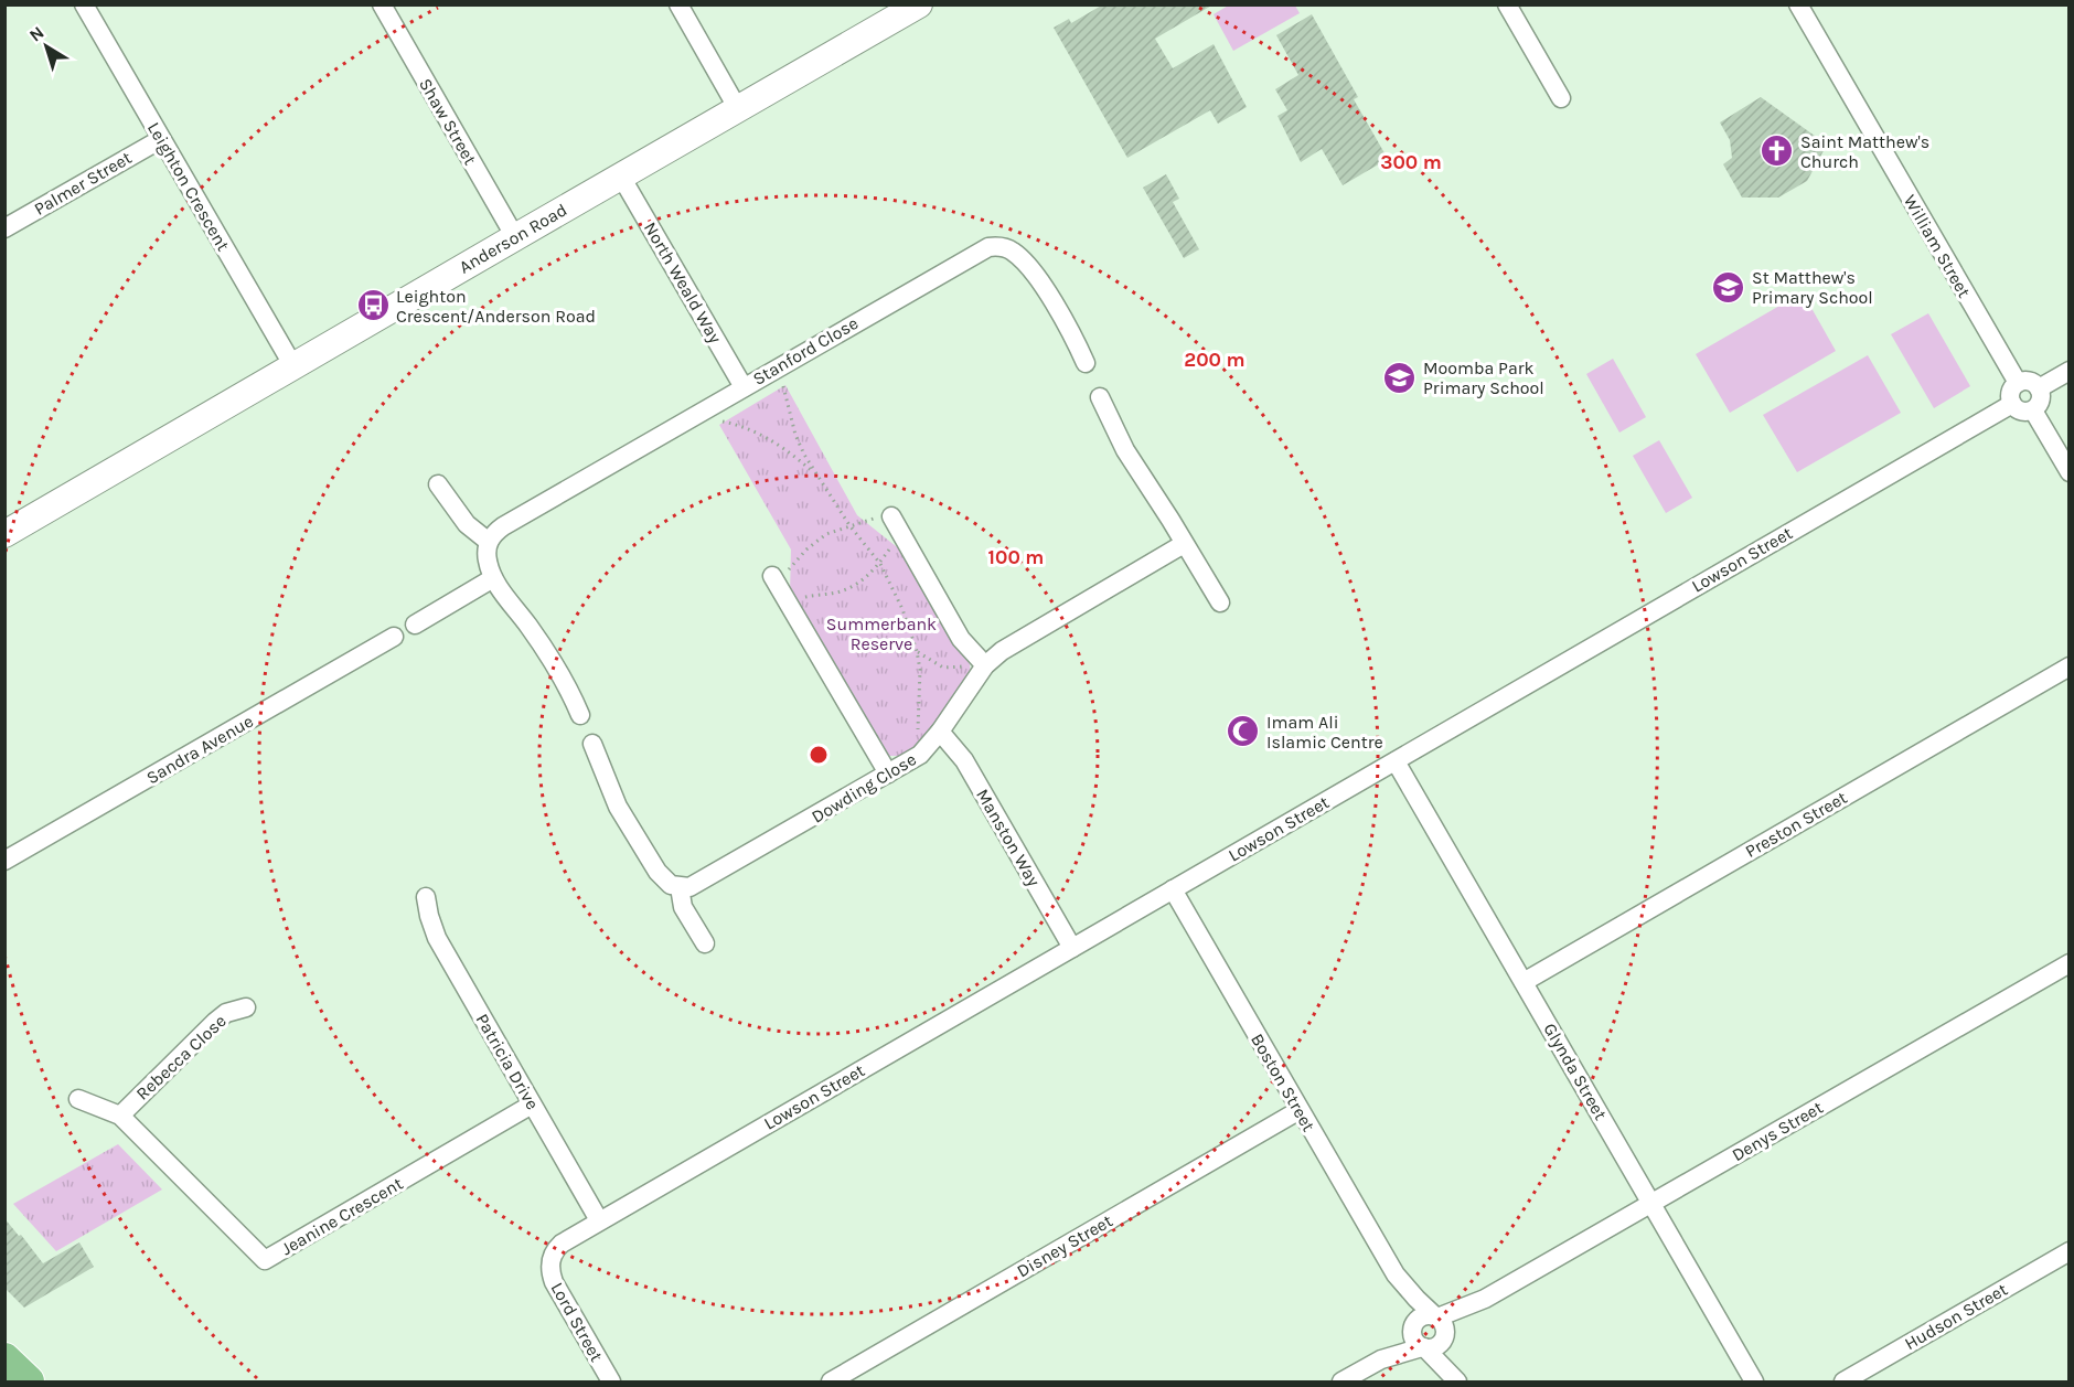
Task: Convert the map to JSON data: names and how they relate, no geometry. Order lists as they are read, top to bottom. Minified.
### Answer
{"streets":{"street":["Shaw Street","Palmer Street","Leighton Crescent","Anderson Road","William Street","North Weald Way","Stanford Close","Lowson Street","Sandra Avenue","Dowding Close","Preston Street","Manston Way","Rebecca Close","Patricia Drive","Glynda Street","Boston Street","Denys Street","Jeanine Crescent","Disney Street","Hudson Street","Lord Street"]},"crossings":[["Shaw Street","Anderson Road"],["Palmer Street","Leighton Crescent"],["Leighton Crescent","Anderson Road"],["Anderson Road","North Weald Way"],["William Street","Lowson Street"],["North Weald Way","Stanford Close"],["Lowson Street","Manston Way"],["Lowson Street","Patricia Drive"],["Lowson Street","Glynda Street"],["Lowson Street","Boston Street"],["Lowson Street","Lord Street"],["Dowding Close","Manston Way"],["Preston Street","Glynda Street"],["Rebecca Close","Jeanine Crescent"],["Patricia Drive","Jeanine Crescent"],["Glynda Street","Denys Street"],["Boston Street","Denys Street"],["Boston Street","Disney Street"]],"parks":["Summerbank Reserve"],"places":{"church":["Saint Matthew's Church"],"school or university":["St Matthew's Primary School","Moomba Park Primary School"],"bus stop":["Leighton Crescent/Anderson Road"],"mosque":["Imam Ali Islamic Centre"]},"north":"top left","rings":["300 m","200 m","100 m"]}
